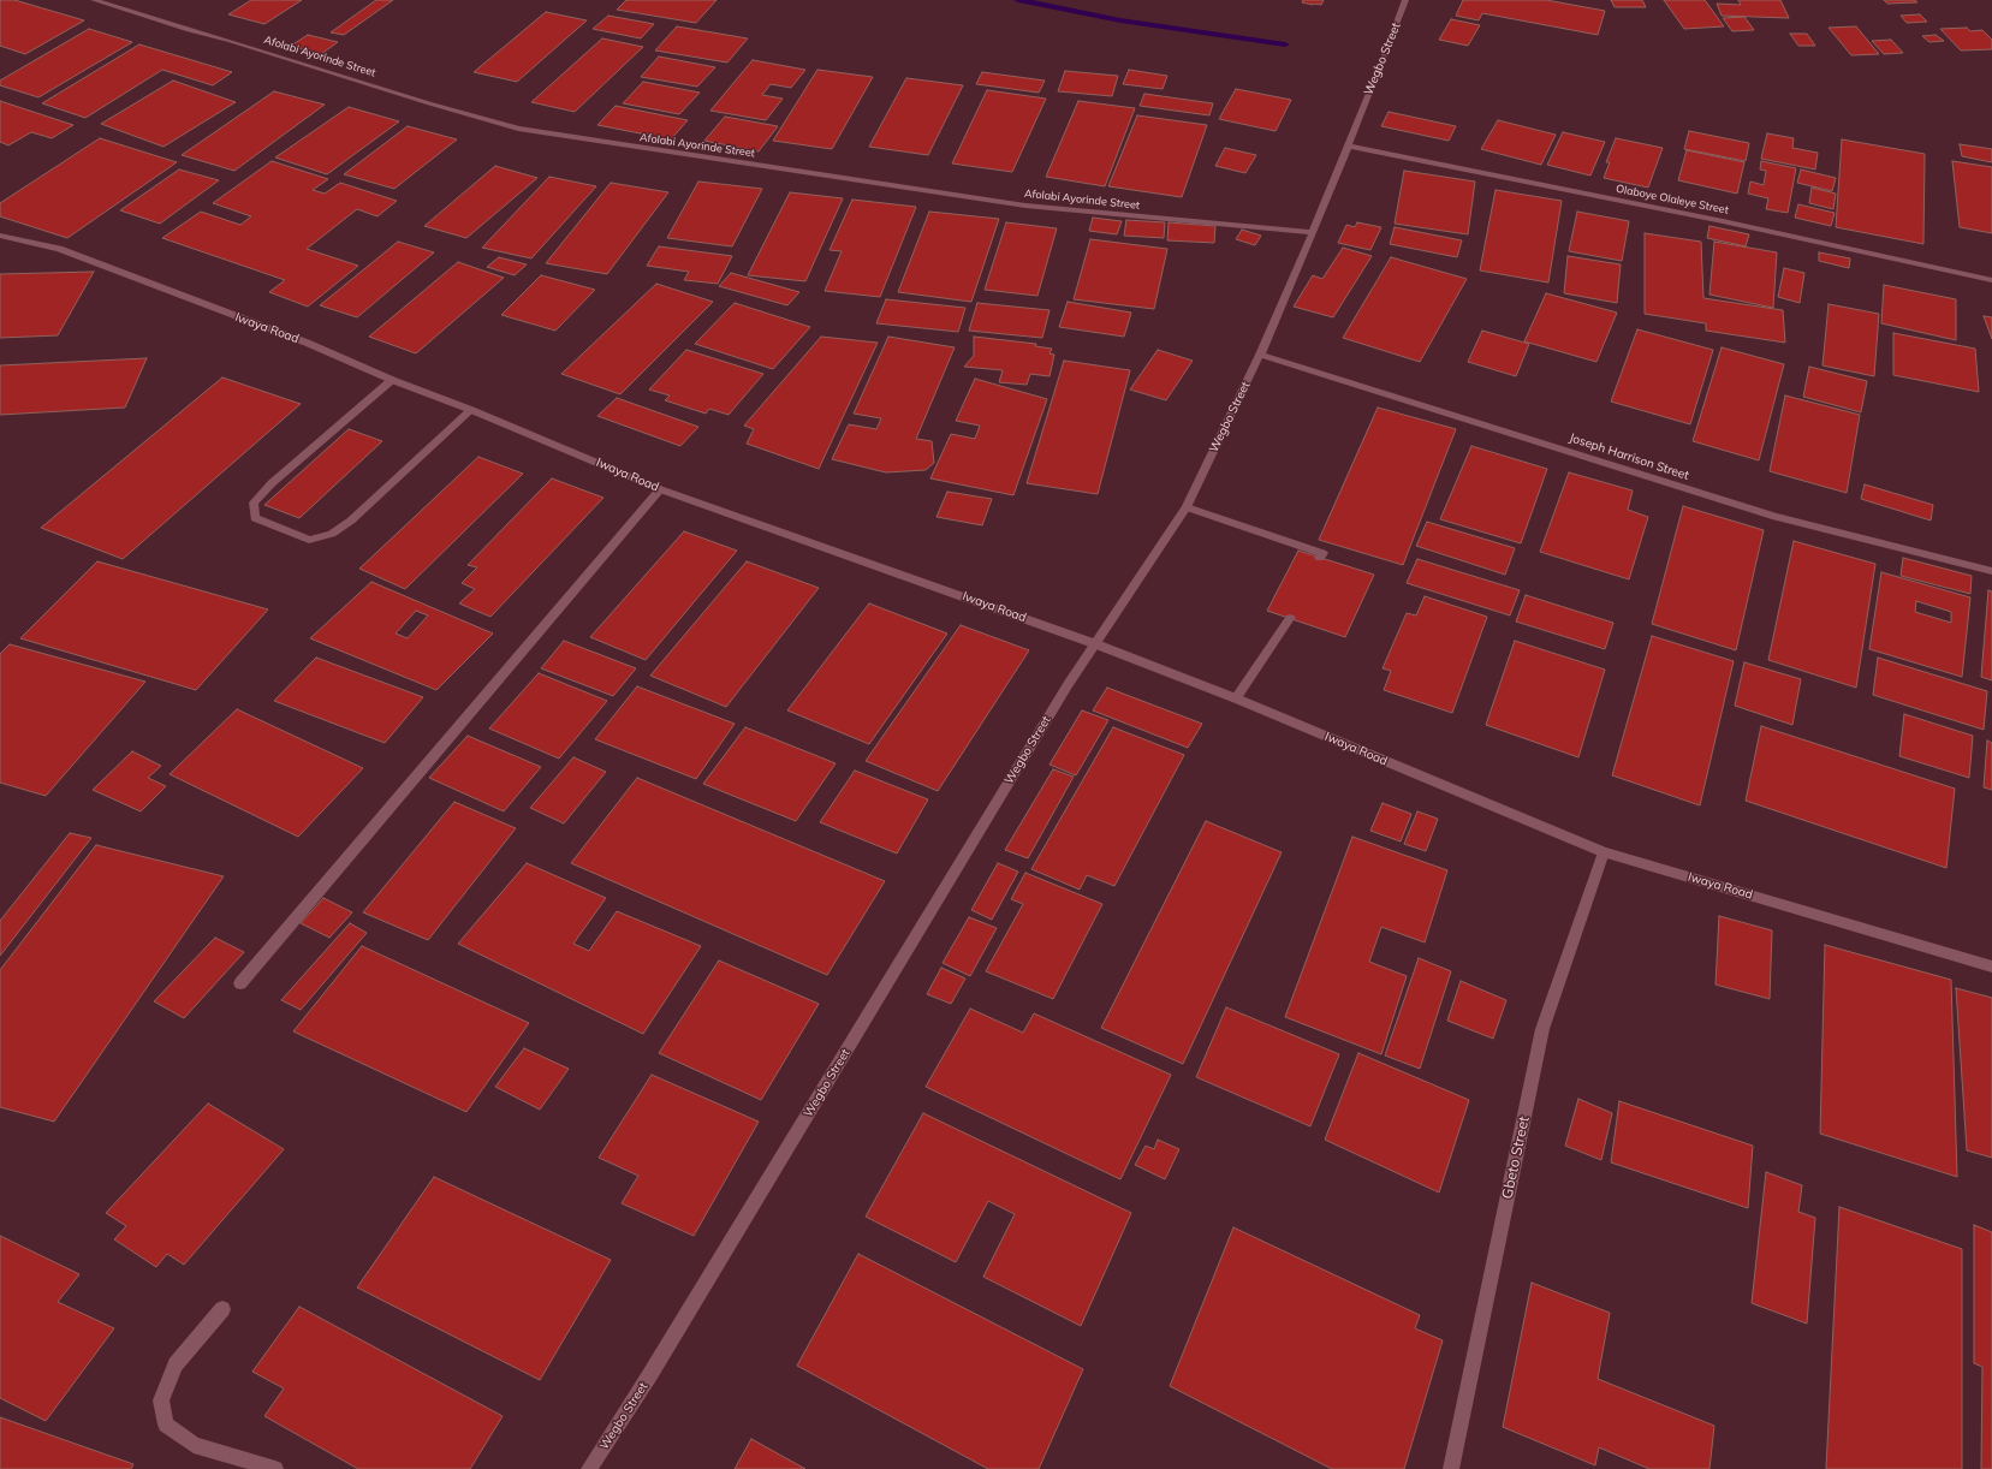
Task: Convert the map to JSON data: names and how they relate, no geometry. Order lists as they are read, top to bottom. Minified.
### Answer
{"streets":{"street":["Afolabi Ayorinde Street","Wegbo Street","Olaboye Olaleye Street","Iwaya Road","Joseph Harrison Street","Gbeto Street"]},"crossings":[["Afolabi Ayorinde Street","Wegbo Street"],["Wegbo Street","Olaboye Olaleye Street"],["Wegbo Street","Iwaya Road"],["Wegbo Street","Joseph Harrison Street"],["Iwaya Road","Gbeto Street"]]}
